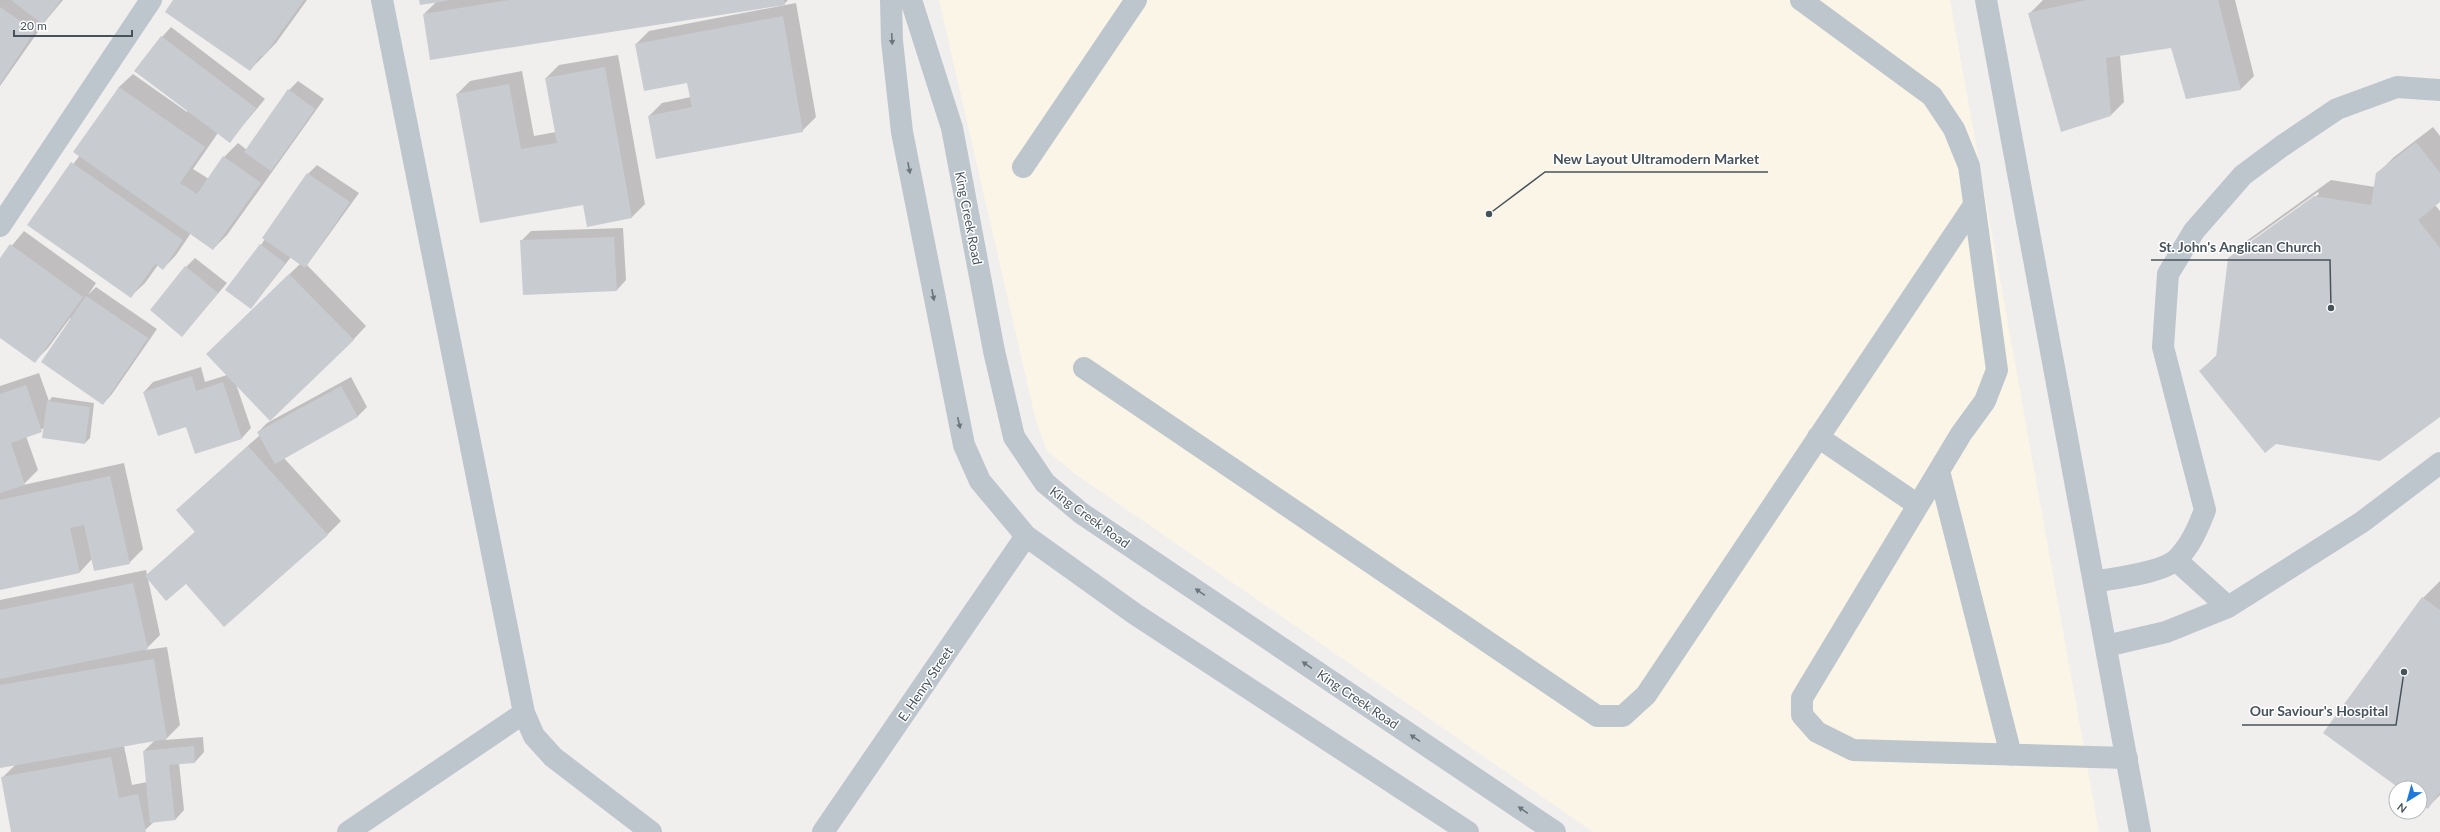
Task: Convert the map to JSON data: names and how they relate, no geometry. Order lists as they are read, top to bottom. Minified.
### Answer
{"streets":{"street":["King Creek Road","E. Henry Street"]},"places":["New Layout Ultramodern Market","St. John's Anglican Church","Our Saviour's Hospital"],"scale_bar":"20 m","north":"bottom left"}
